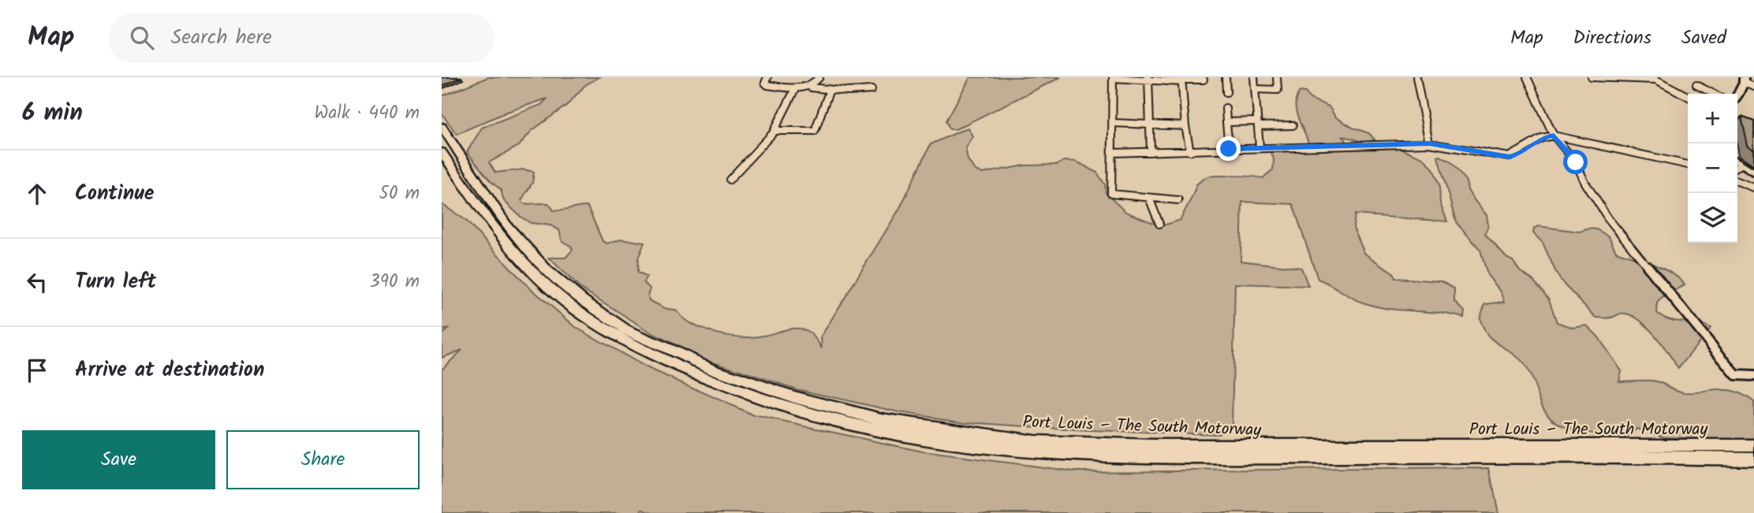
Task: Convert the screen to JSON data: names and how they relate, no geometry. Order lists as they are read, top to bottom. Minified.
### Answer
{"streets":{"highway":["Port Louis – The South Motorway"]},"page":{"header":"Map","search":"Search here","nav":["Map","Directions","Saved"],"heading":["6 min","Walk · 440 m"],"map_buttons":["+","−"],"list":[["Continue","50 m"],["Turn left","390 m"],"Arrive at destination"],"buttons":["Save","Share"]}}
